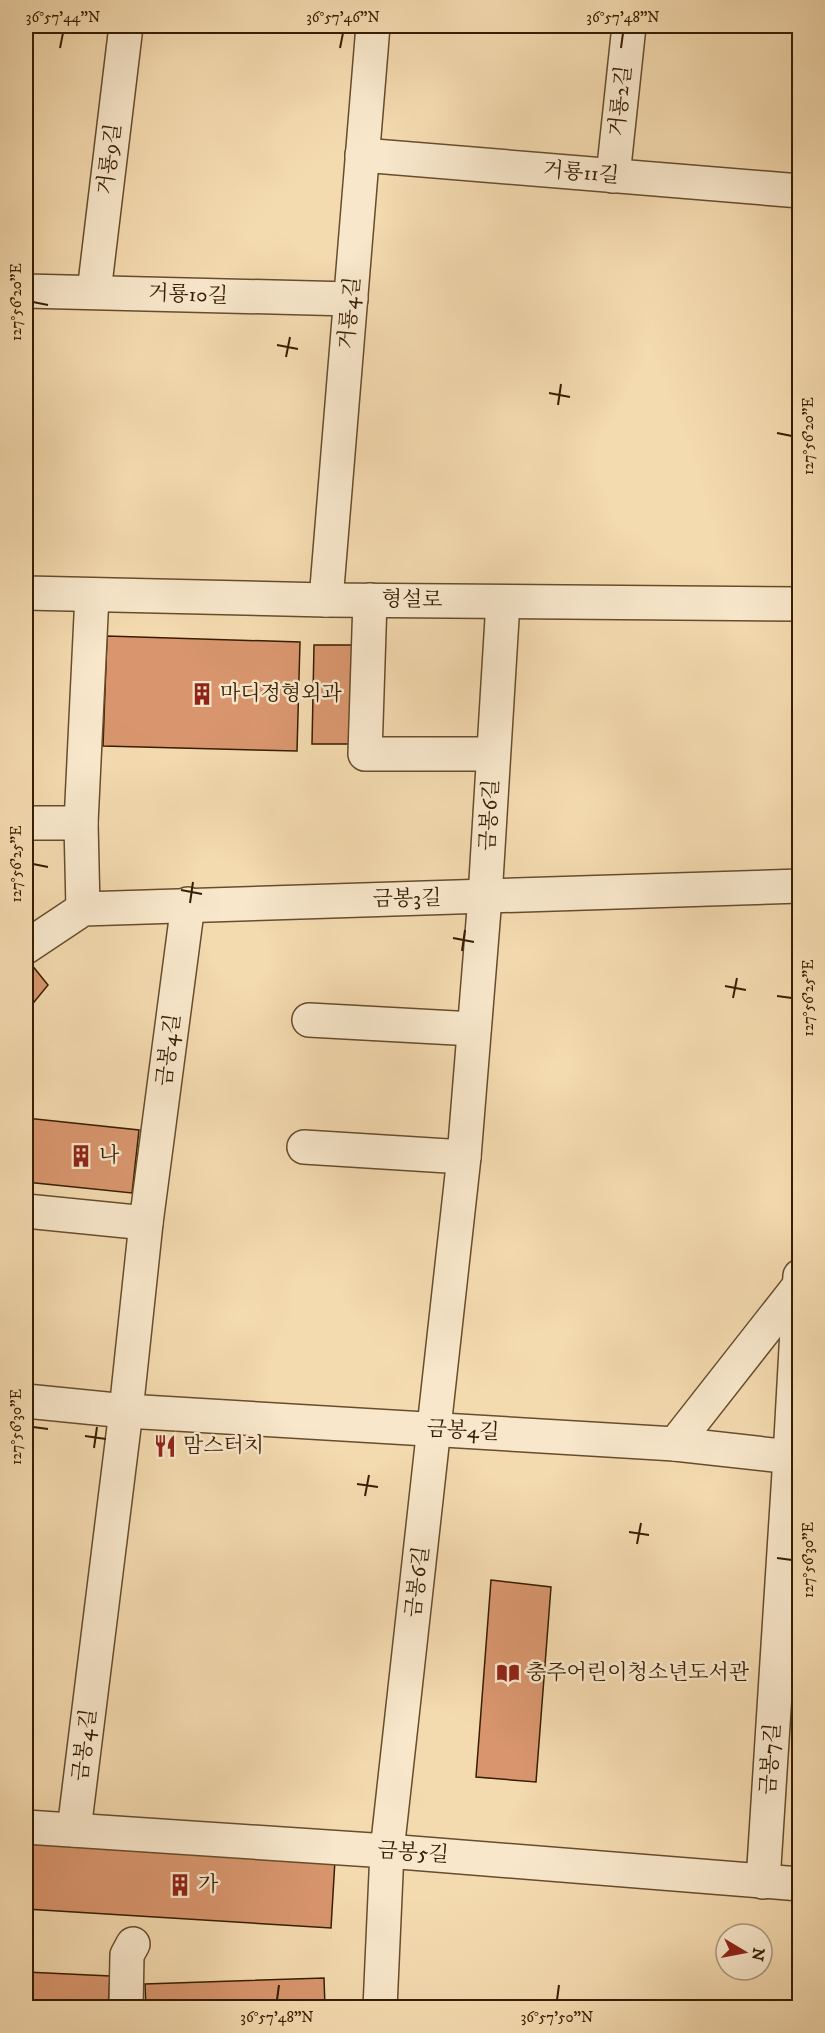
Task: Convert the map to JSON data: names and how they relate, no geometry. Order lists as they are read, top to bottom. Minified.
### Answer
{"streets":{"street":["거룡2길","거룡9길","거룡11길","거룡10길","거룡4길","형설로","금봉6길","금봉3길","금봉4길","금봉7길","금봉5길"]},"crossings":[["거룡2길","거룡11길"],["거룡9길","거룡10길"],["거룡11길","거룡4길"],["거룡10길","거룡4길"],["거룡4길","형설로"],["형설로","금봉6길"],["금봉6길","금봉3길"],["금봉6길","금봉4길"],["금봉6길","금봉5길"],["금봉3길","금봉4길"],["금봉4길","금봉7길"],["금봉4길","금봉5길"],["금봉7길","금봉5길"]],"places":{"building":["마디정형외과","나","가"],"restaurant":["맘스터치"],"library":["충주어린이청소년도서관"]},"north":"right","coordinates":["36°57'44\"N","36°57'46\"N","36°57'48\"N","127°56'20\"E","127°56'25\"E","127°56'30\"E","36°57'50\"N"]}
